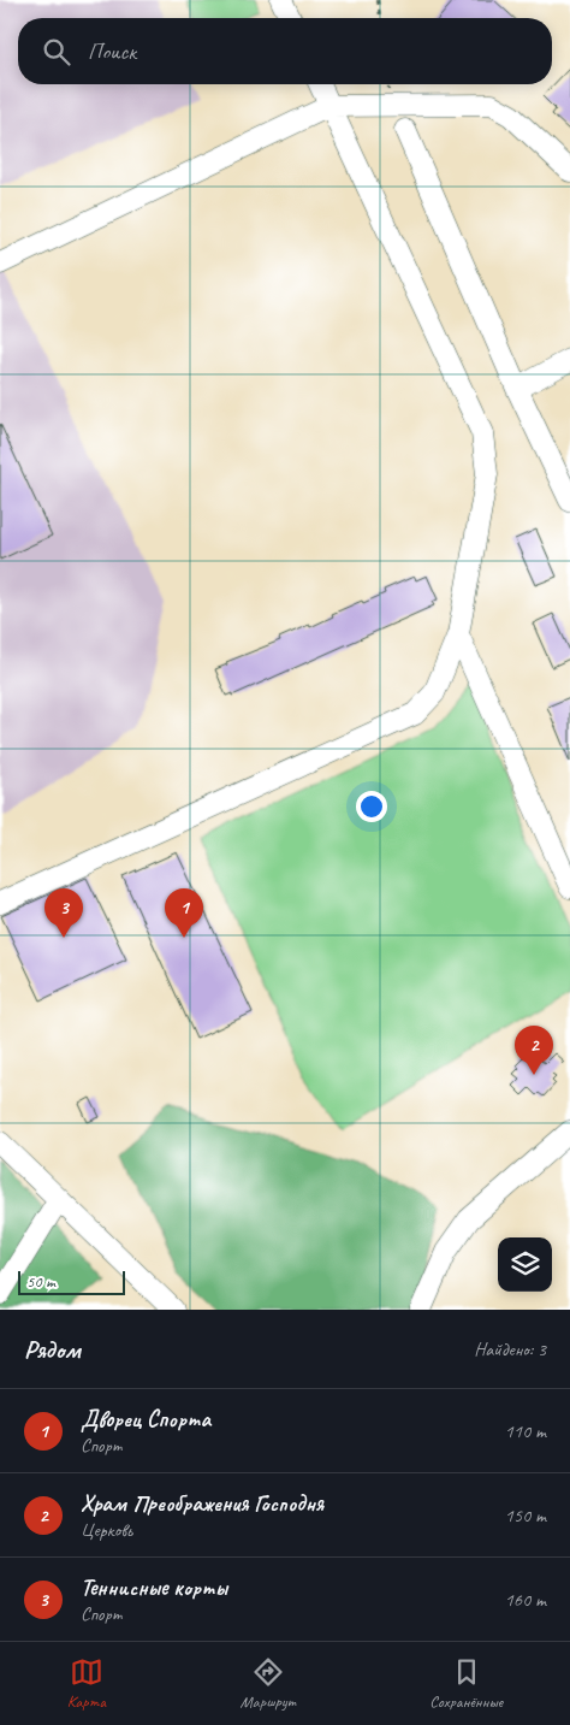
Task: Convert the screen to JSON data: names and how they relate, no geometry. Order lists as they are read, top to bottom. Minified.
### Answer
{"scale_bar":"50 m","page":{"search":"Поиск","pins":["1","3","2"],"scale":"50 m","heading":["Рядом","Найдено: 3"],"list":[{"mark":"1","name":"Дворец Спорта","note":"Спорт","value":"110 m"},{"mark":"2","name":"Храм Преображения Господня","note":"Церковь","value":"150 m"},{"mark":"3","name":"Теннисные корты","note":"Спорт","value":"160 m"}],"nav":["Карта","Маршрут","Сохранённые"]}}
